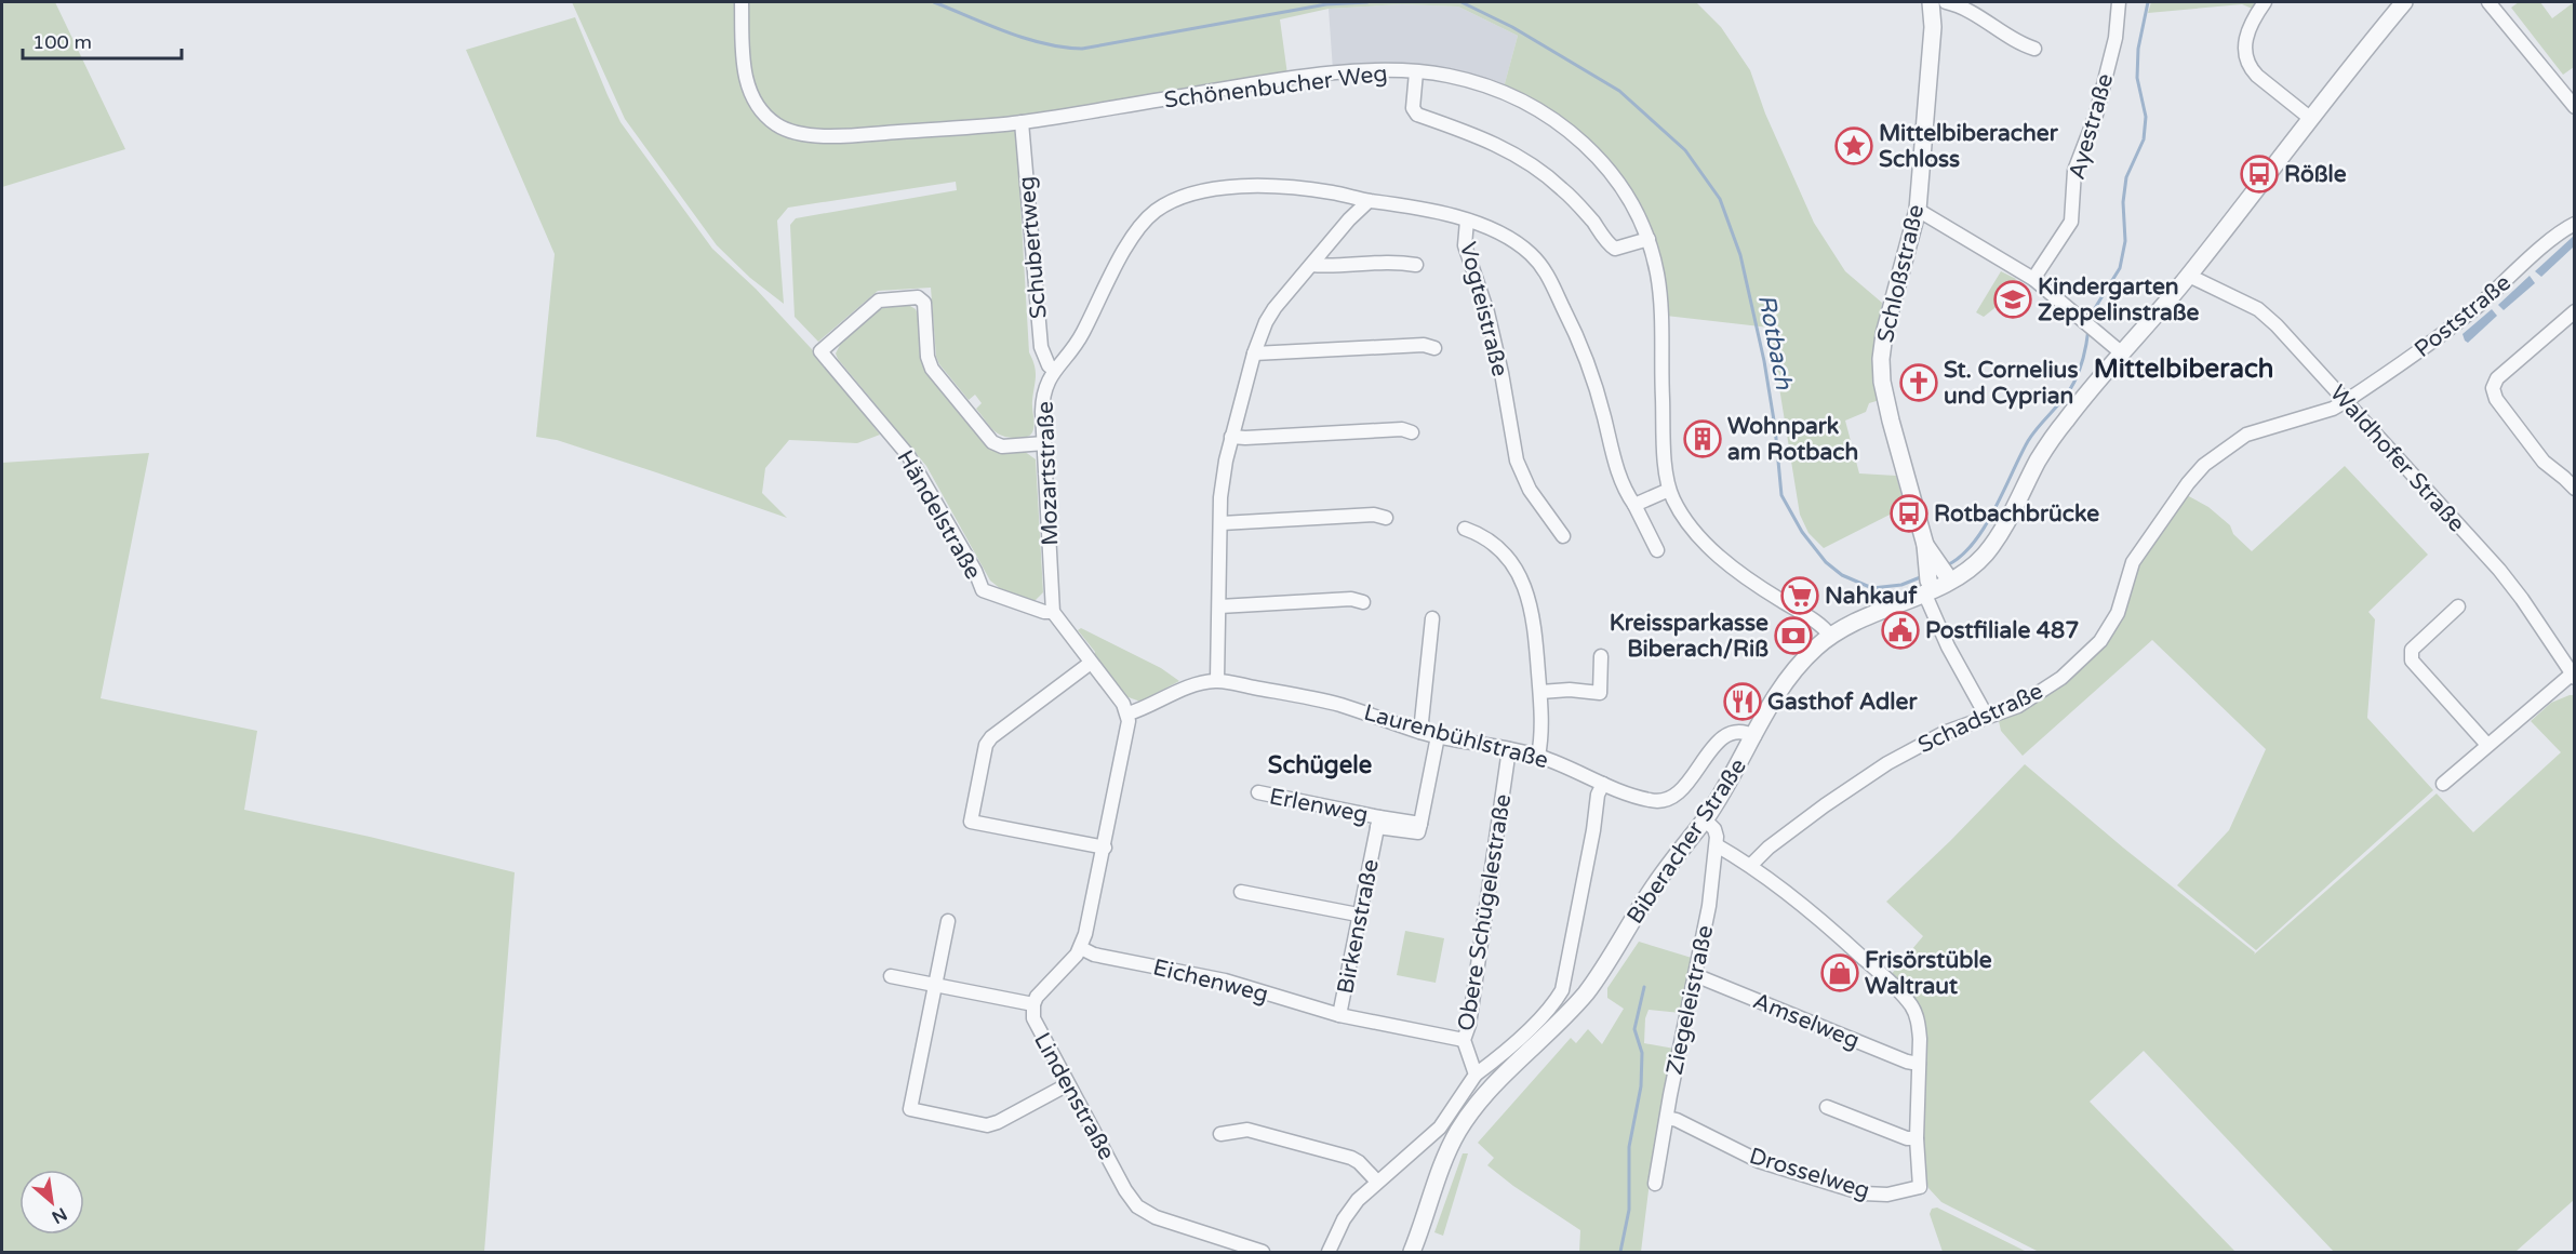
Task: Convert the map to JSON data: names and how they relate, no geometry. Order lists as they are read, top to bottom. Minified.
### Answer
{"streets":{"street":["Schönenbucher Weg","Ayestraße","Schubertweg","Schloßstraße","Vogteistraße","Poststraße","Waldhofer Straße","Mozartstraße","Händelstraße","Schadstraße","Laurenbühlstraße","Erlenweg","Biberacher Straße","Obere Schügelestraße","Birkenstraße","Eichenweg","Ziegeleistraße","Amselweg","Lindenstraße","Drosselweg"]},"crossings":[["Schönenbucher Weg","Schubertweg"],["Schönenbucher Weg","Biberacher Straße"],["Schubertweg","Mozartstraße"],["Schloßstraße","Biberacher Straße"],["Vogteistraße","Mozartstraße"],["Poststraße","Waldhofer Straße"],["Poststraße","Schadstraße"],["Waldhofer Straße","Schadstraße"],["Waldhofer Straße","Biberacher Straße"],["Mozartstraße","Händelstraße"],["Laurenbühlstraße","Biberacher Straße"],["Laurenbühlstraße","Obere Schügelestraße"],["Erlenweg","Birkenstraße"],["Biberacher Straße","Ziegeleistraße"],["Obere Schügelestraße","Birkenstraße"],["Birkenstraße","Eichenweg"],["Eichenweg","Lindenstraße"],["Ziegeleistraße","Amselweg"],["Ziegeleistraße","Drosselweg"]],"districts":["Mittelbiberach","Schügele"],"water":["Rotbach"],"places":{"place":["Mittelbiberacher Schloss"],"bus stop":["Rößle","Rotbachbrücke"],"school or university":["Kindergarten Zeppelinstraße"],"church":["St. Cornelius und Cyprian"],"building":["Wohnpark am Rotbach"],"supermarket":["Nahkauf"],"public building":["Postfiliale 487"],"bank":["Kreissparkasse Biberach/Riß"],"restaurant":["Gasthof Adler"],"shop":["Frisörstüble Waltraut"]},"scale_bar":"100 m","north":"bottom right"}
